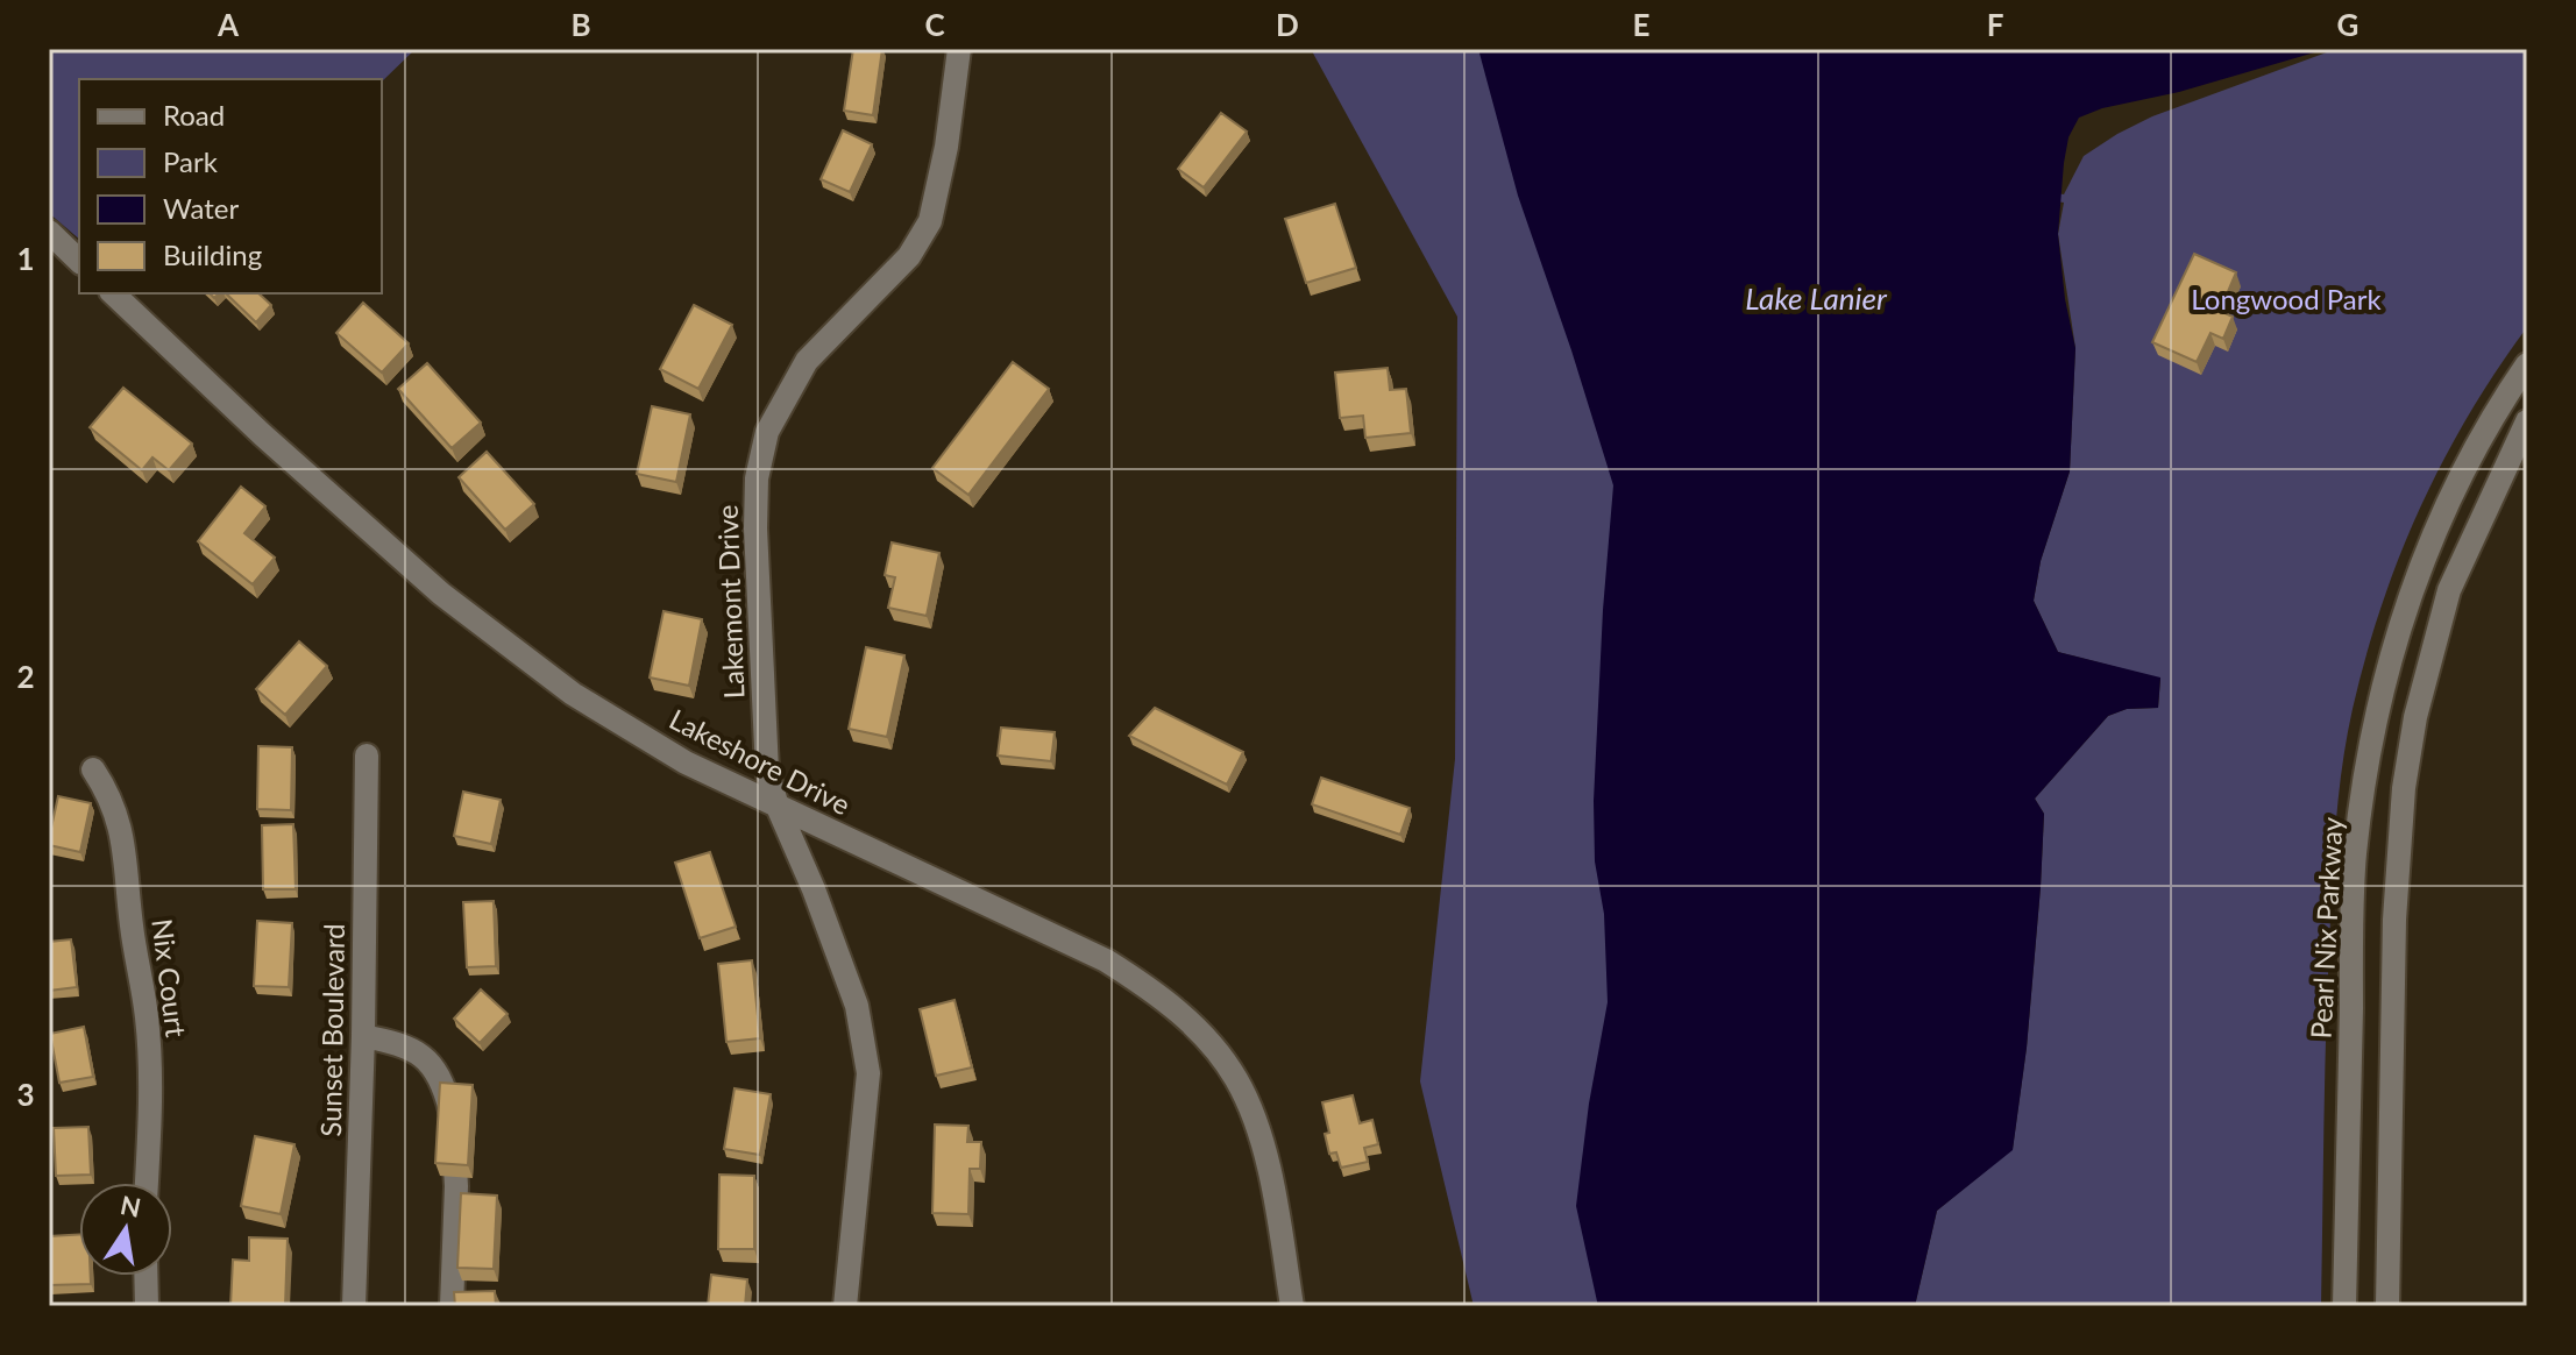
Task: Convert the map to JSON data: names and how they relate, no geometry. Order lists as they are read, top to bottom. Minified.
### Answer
{"streets":{"street":["Lakemont Drive","Lakeshore Drive","Pearl Nix Parkway","Nix Court","Sunset Boulevard"]},"crossings":[["Lakemont Drive","Lakeshore Drive"]],"water":["Lake Lanier"],"parks":["Longwood Park"],"legend":["Road","Park","Water","Building"],"north":"top","grid":{"columns":["A","B","C","D","E","F","G"],"rows":["1","2","3"]}}
